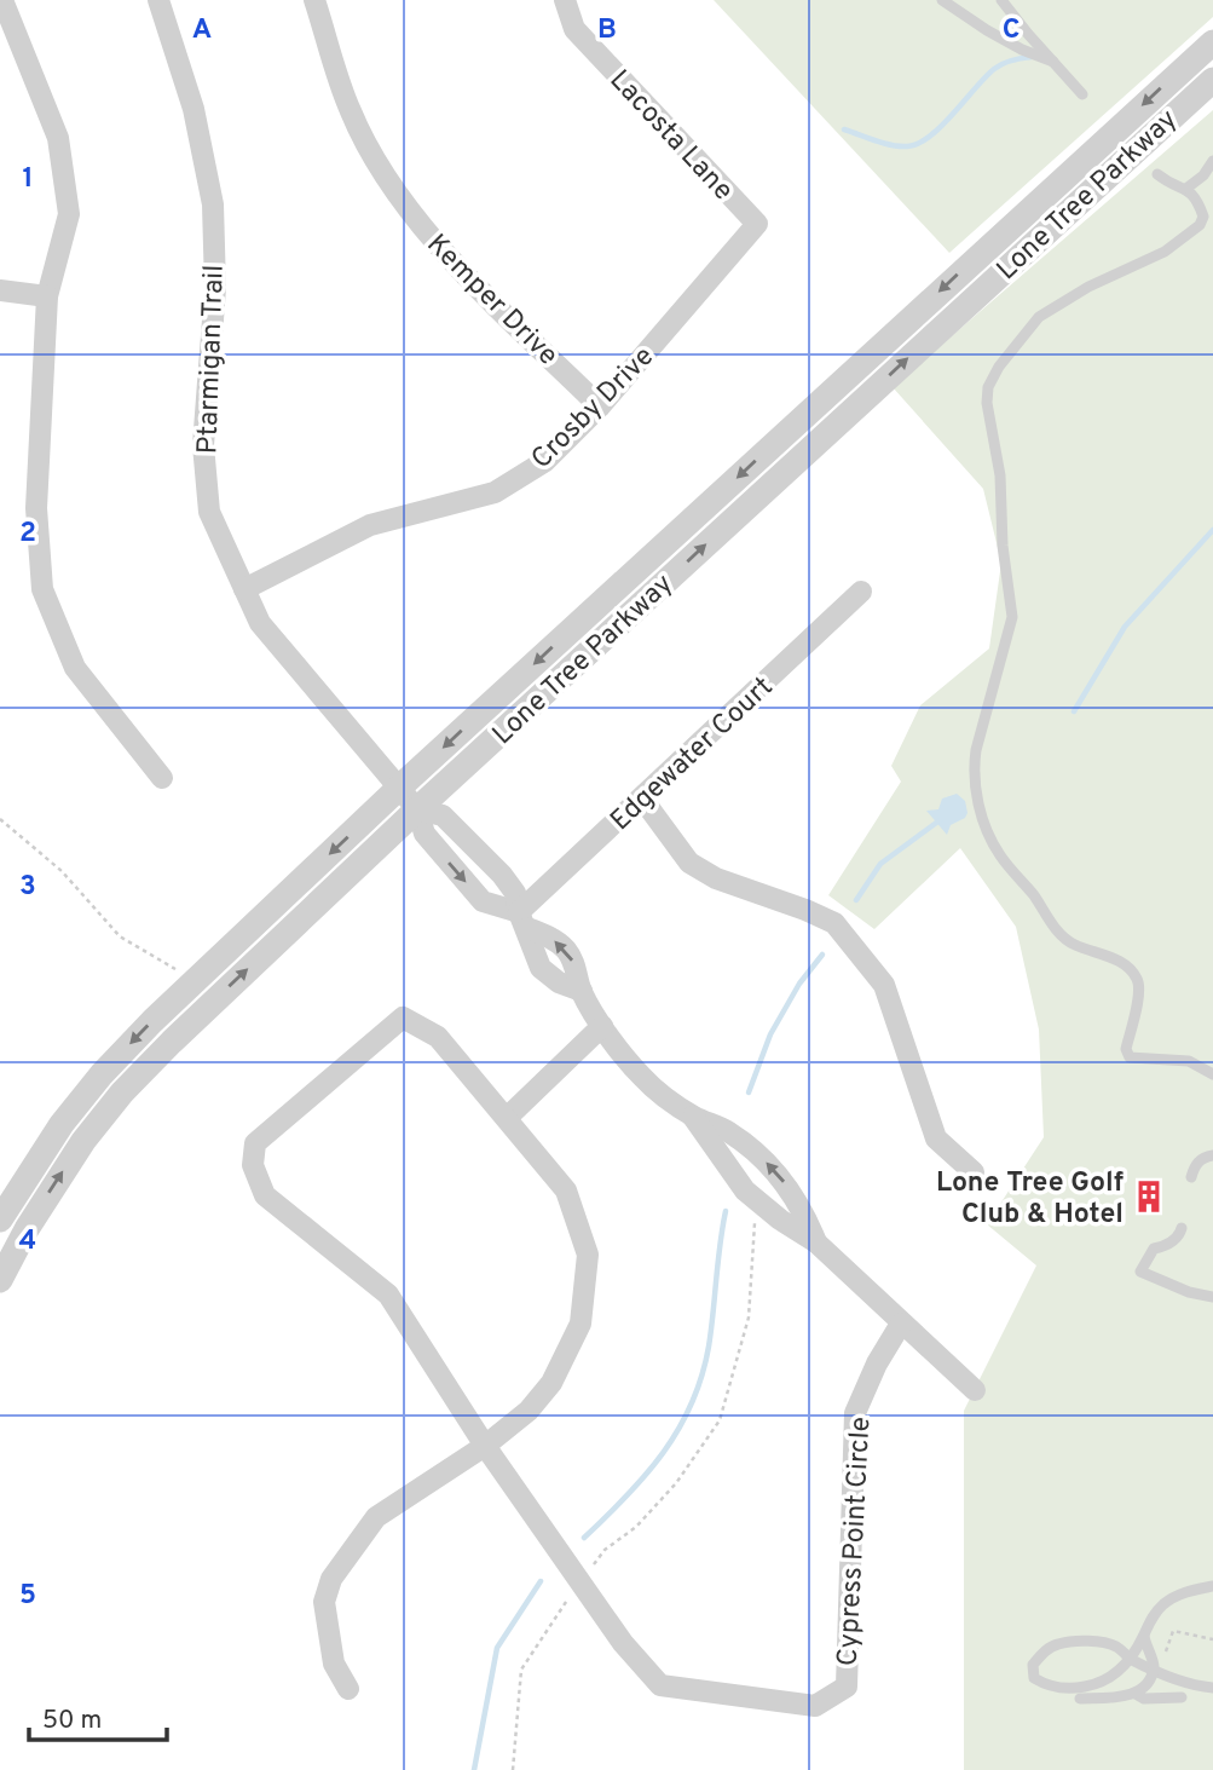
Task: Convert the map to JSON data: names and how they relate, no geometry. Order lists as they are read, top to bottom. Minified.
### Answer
{"streets":{"street":["Lacosta Lane","Lone Tree Parkway","Kemper Drive","Ptarmigan Trail","Crosby Drive","Edgewater Court","Cypress Point Circle"]},"crossings":[["Lacosta Lane","Crosby Drive"],["Lone Tree Parkway","Ptarmigan Trail"],["Kemper Drive","Crosby Drive"],["Ptarmigan Trail","Crosby Drive"]],"places":{"building":["Lone Tree Golf Club & Hotel"]},"scale_bar":"50 m","grid":{"columns":["A","B","C"],"rows":["1","2","3","4","5"]}}
